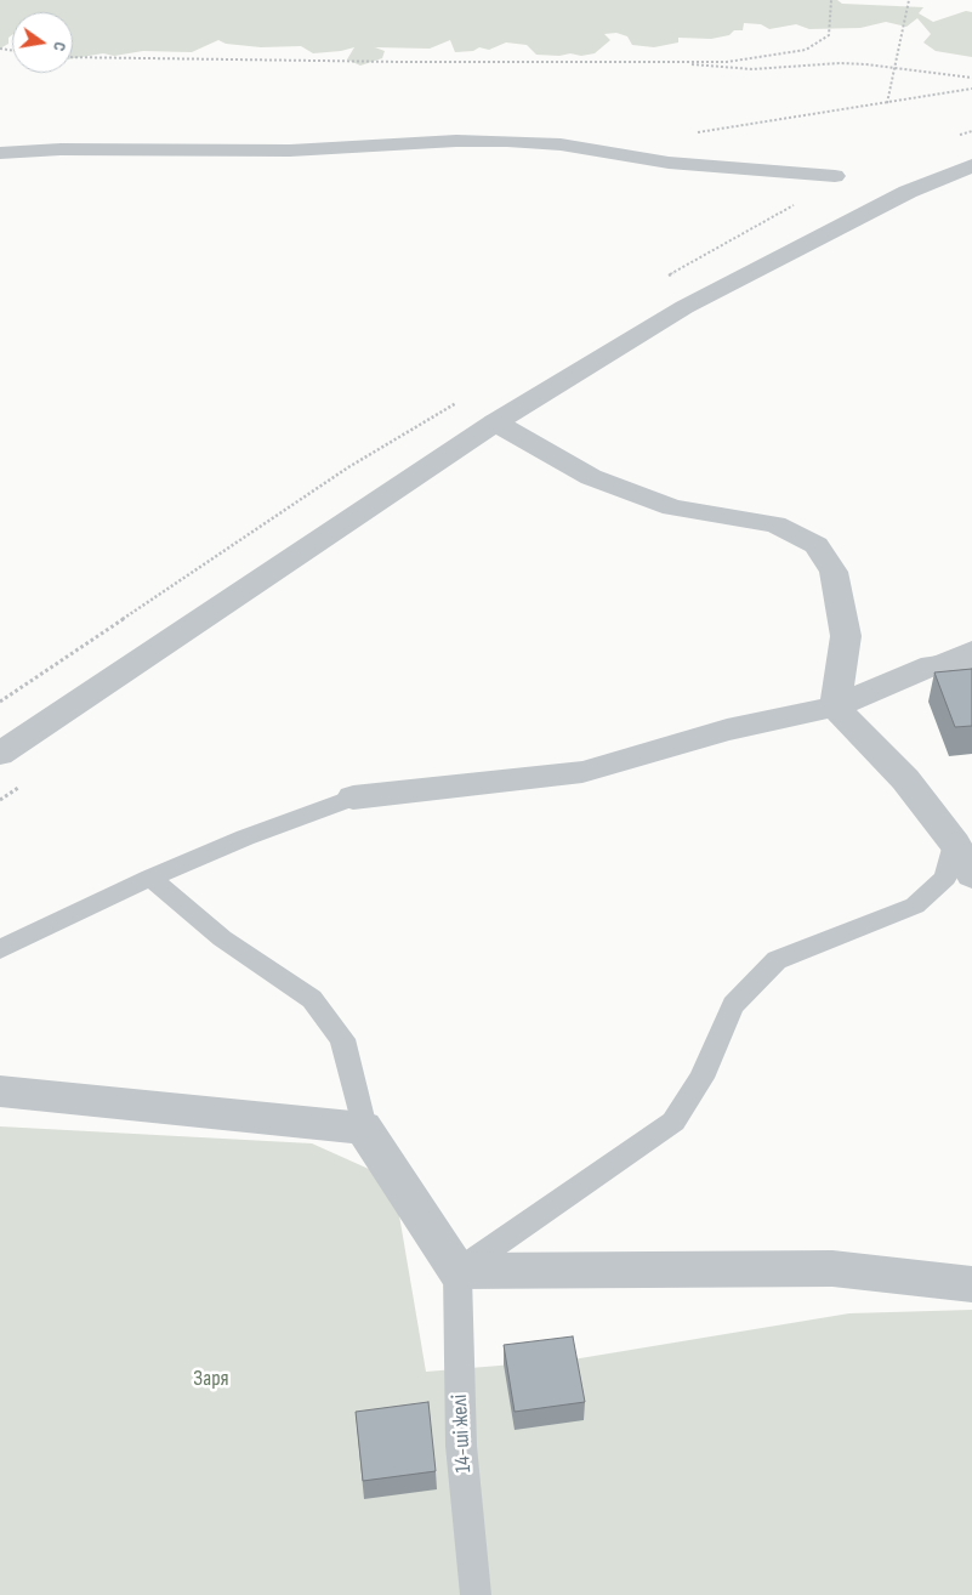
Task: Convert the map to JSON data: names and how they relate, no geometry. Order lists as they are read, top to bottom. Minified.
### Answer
{"streets":{"lane":["14-ші желі"]},"parks":["Заря"],"north":"right"}
